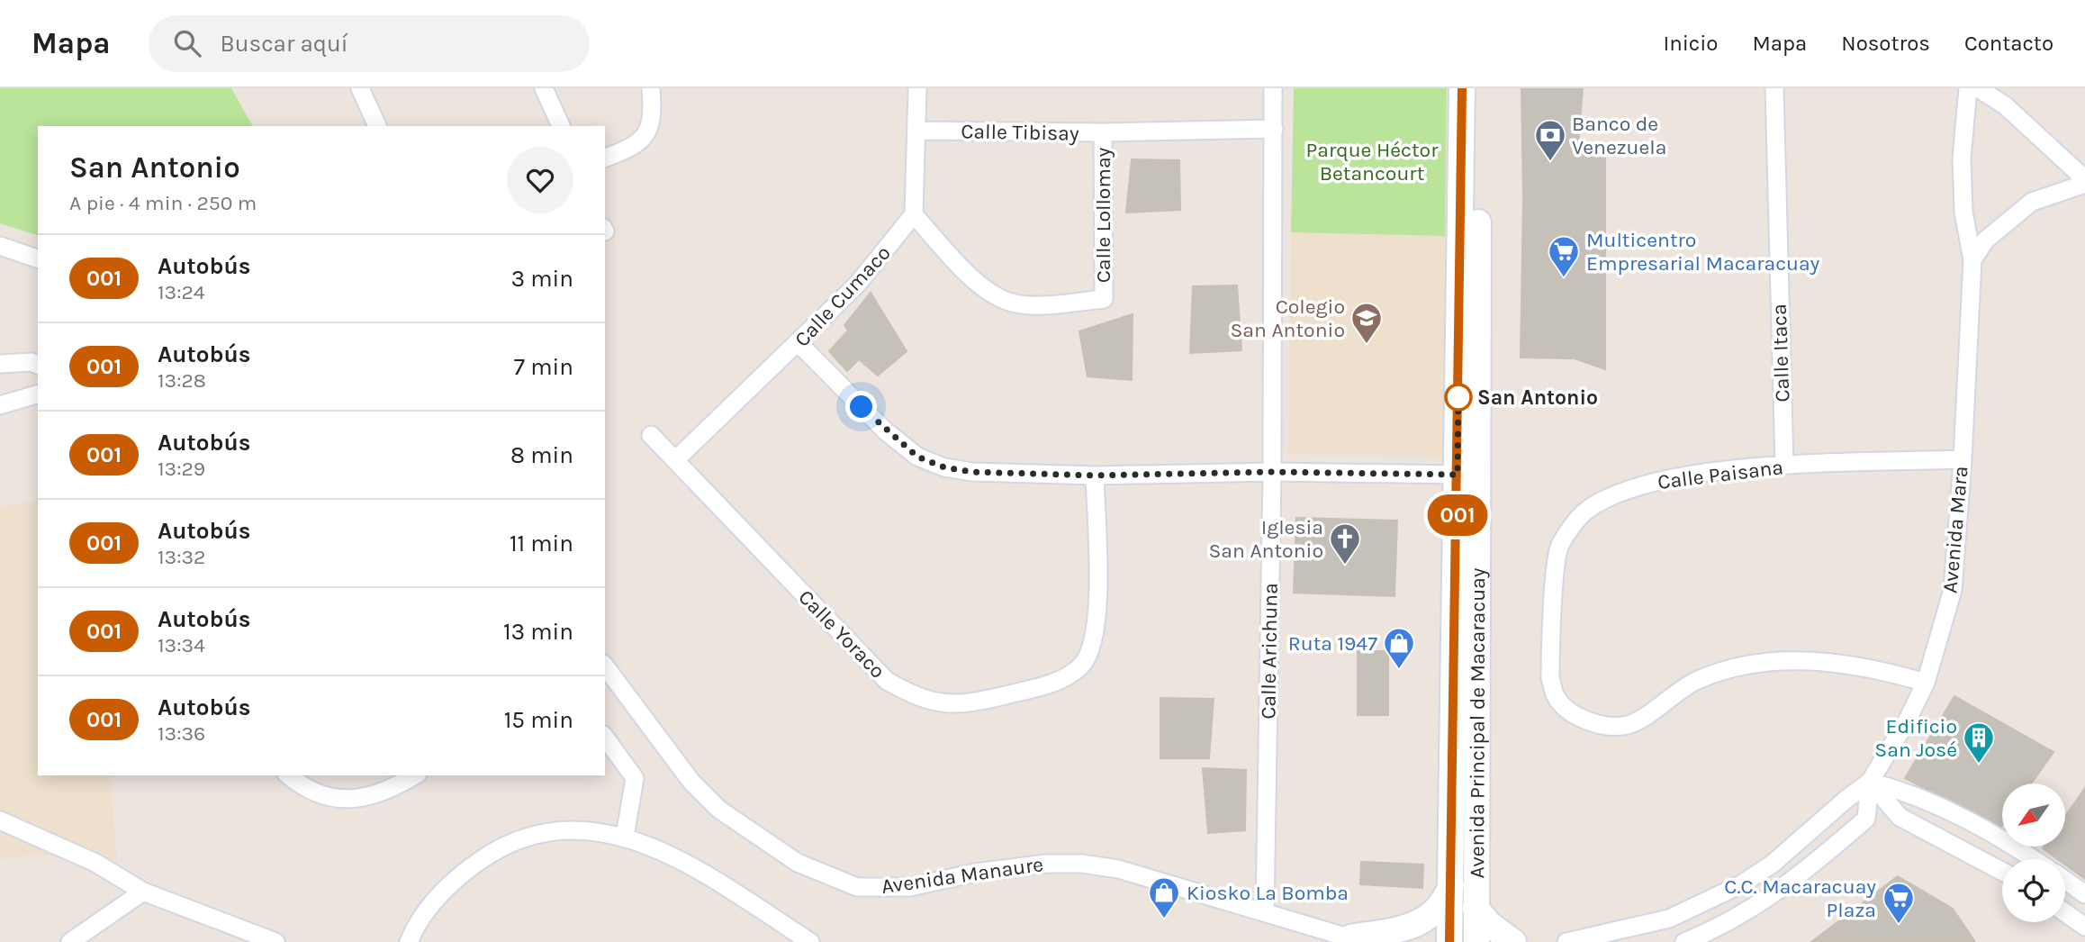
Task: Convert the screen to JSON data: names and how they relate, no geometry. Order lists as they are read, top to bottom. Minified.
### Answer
{"streets":{"street":["Calle Tibisay","Calle Lollomay","Calle Cumaco","Calle Itaca","Calle Paisana","Avenida Mara","Calle Yoraco","Calle Arichuna","Avenida Principal de Macaracuay","Avenida Manaure"]},"crossings":[["Calle Tibisay","Calle Lollomay"],["Calle Tibisay","Calle Arichuna"],["Calle Lollomay","Calle Cumaco"],["Calle Cumaco","Calle Yoraco"],["Calle Itaca","Calle Paisana"],["Calle Paisana","Avenida Mara"],["Calle Arichuna","Avenida Manaure"]],"parks":["Parque Héctor Betancourt"],"places":{"bank":["Banco de Venezuela"],"supermarket":["Multicentro Empresarial Macaracuay","C.C. Macaracuay Plaza"],"school or university":["Colegio San Antonio"],"other":["San Antonio"],"church":["Iglesia San Antonio"],"shop":["Ruta 1947","Kiosko La Bomba"],"building":["Edificio San José"]},"lines":["bus line 001"],"north":"bottom left","page":{"header":"Mapa","search":"Buscar aquí","nav":["Inicio","Mapa","Nosotros","Contacto"],"on_map":"001","heading":["San Antonio","A pie · 4 min · 250 m"],"list":[{"mark":"001","name":"Autobús","note":"13:24","value":"3 min"},{"mark":"001","name":"Autobús","note":"13:28","value":"7 min"},{"mark":"001","name":"Autobús","note":"13:29","value":"8 min"},{"mark":"001","name":"Autobús","note":"13:32","value":"11 min"},{"mark":"001","name":"Autobús","note":"13:34","value":"13 min"},{"mark":"001","name":"Autobús","note":"13:36","value":"15 min"}]}}
